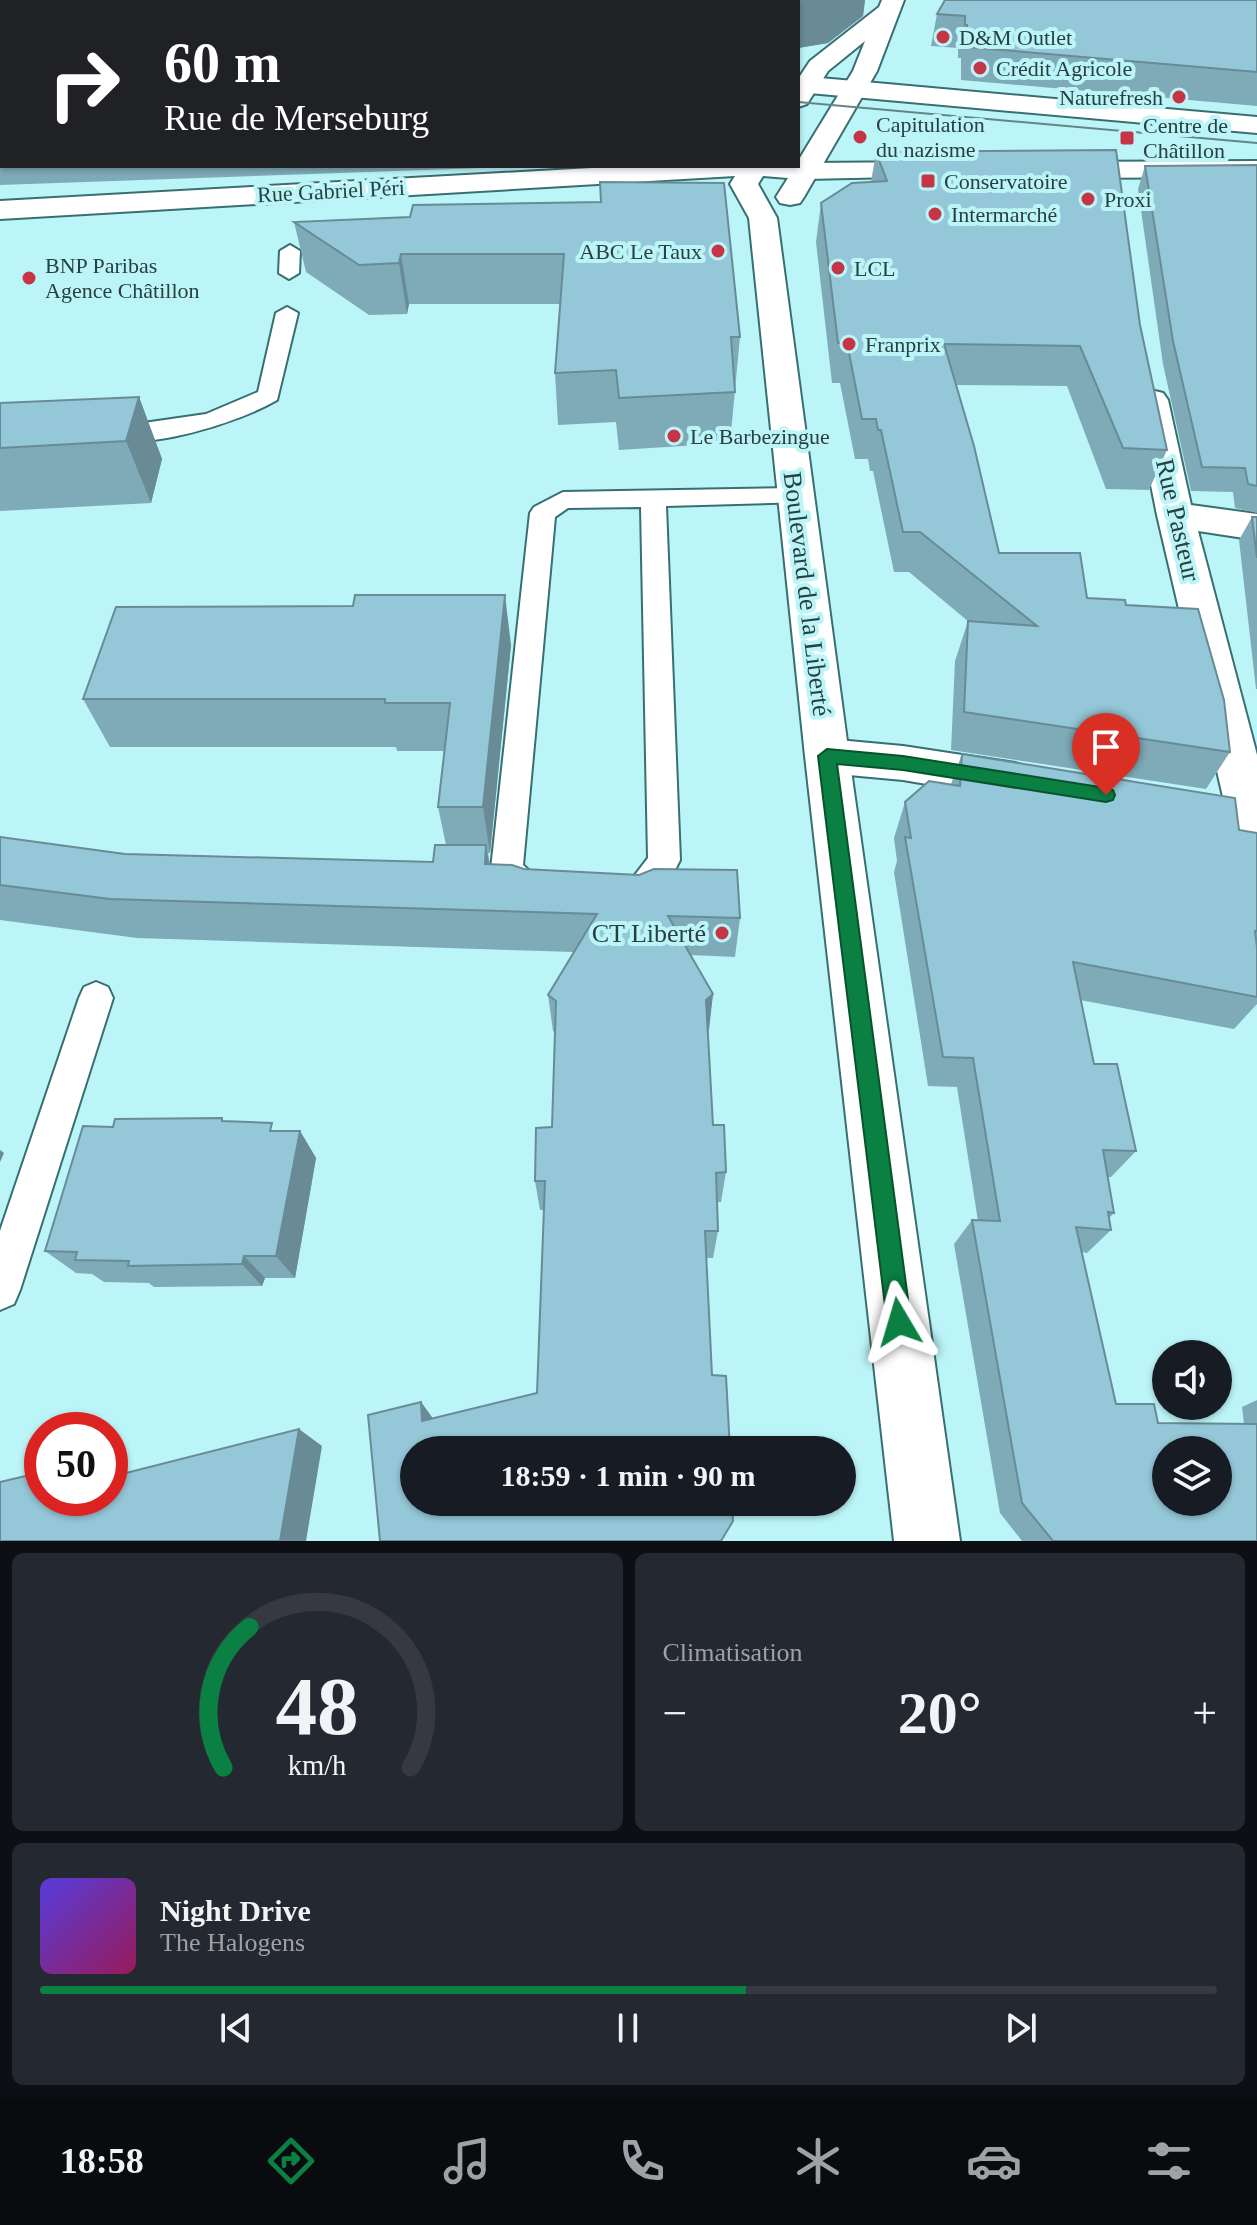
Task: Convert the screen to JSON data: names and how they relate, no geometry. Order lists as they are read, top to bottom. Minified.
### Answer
{"streets":{"main road":["Rue Gabriel Péri","Rue Pasteur","Boulevard de la Liberté"]},"places":{"other":["D&M Outlet","Crédit Agricole","Naturefresh","Capitulation du nazisme","Proxi","Intermarché","ABC Le Taux","LCL","BNP Paribas Agence Châtillon","Franprix","Le Barbezingue","CT Liberté"],"transit":["Centre de Châtillon","Conservatoire"]},"page":{"turn":["60 m","Rue de Merseburg"],"limit":"50","trip":"18:59 · 1 min · 90 m","tile":"Climatisation","heat":["−","20°","+"],"song":["Night Drive","The Halogens"],"tabs":"18:58","gauge":["48","km/h"]}}
